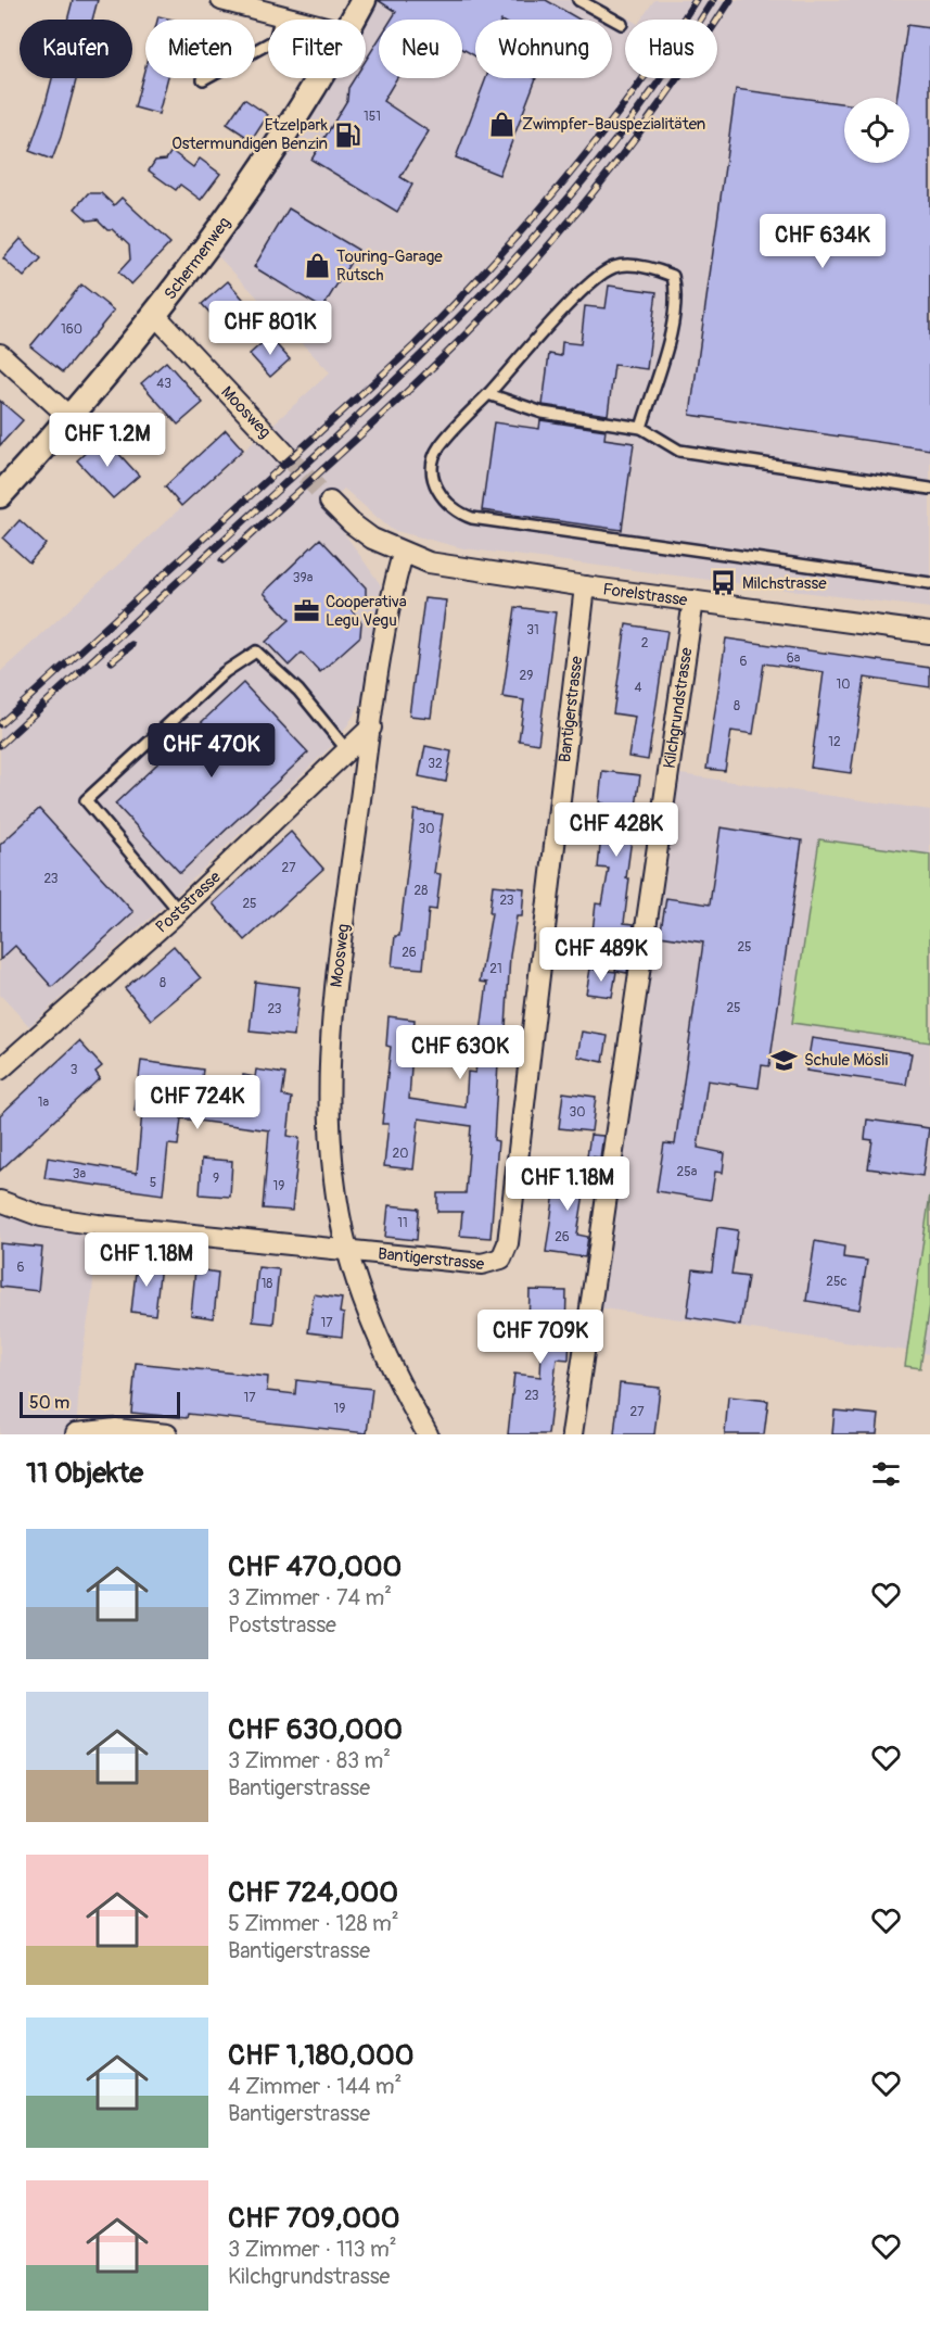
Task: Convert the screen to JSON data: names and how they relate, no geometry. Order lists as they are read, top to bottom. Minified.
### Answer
{"streets":{"street":["Schermenweg","Moosweg","Forelstrasse","Kilchgrundstrasse","Bantigerstrasse","Poststrasse"]},"crossings":[["Schermenweg","Moosweg"],["Moosweg","Forelstrasse"],["Moosweg","Bantigerstrasse"],["Moosweg","Poststrasse"],["Forelstrasse","Kilchgrundstrasse"],["Forelstrasse","Bantigerstrasse"]],"places":{"shop":["Zwimpfer-Bauspezialitäten","Touring-Garage Rutsch"],"fuel station":["Etzelpark Ostermundigen Benzin"],"bus stop":["Milchstrasse"],"office":["Cooperativa Legu Vegu"],"school or university":["Schule Mösli"]},"house_numbers":["151","160","43","39a","31","2","6a","6","29","10","4","8","12","32","30","27","23","28","23","25","25","26","21","8","25","23","3","1a","30","20","25a","3a","9","5","19","11","26","6","25c","18","17","23","17","19","27"],"scale_bar":"50 m","page":{"chip":["Kaufen","Mieten","Filter","Neu","Wohnung","Haus"],"price":["CHF 634K","CHF 801K","CHF 1.2M","CHF 470K","CHF 428K","CHF 489K","CHF 630K","CHF 724K","CHF 1.18M","CHF 1.18M","CHF 709K"],"scale":"50 m","heading":"11 Objekte","list":[{"name":"CHF 470,000","note":"3 Zimmer · 74 m² · Poststrasse"},{"name":"CHF 630,000","note":"3 Zimmer · 83 m² · Bantigerstrasse"},{"name":"CHF 724,000","note":"5 Zimmer · 128 m² · Bantigerstrasse"},{"name":"CHF 1,180,000","note":"4 Zimmer · 144 m² · Bantigerstrasse"},{"name":"CHF 709,000","note":"3 Zimmer · 113 m² · Kilchgrundstrasse"}]}}
